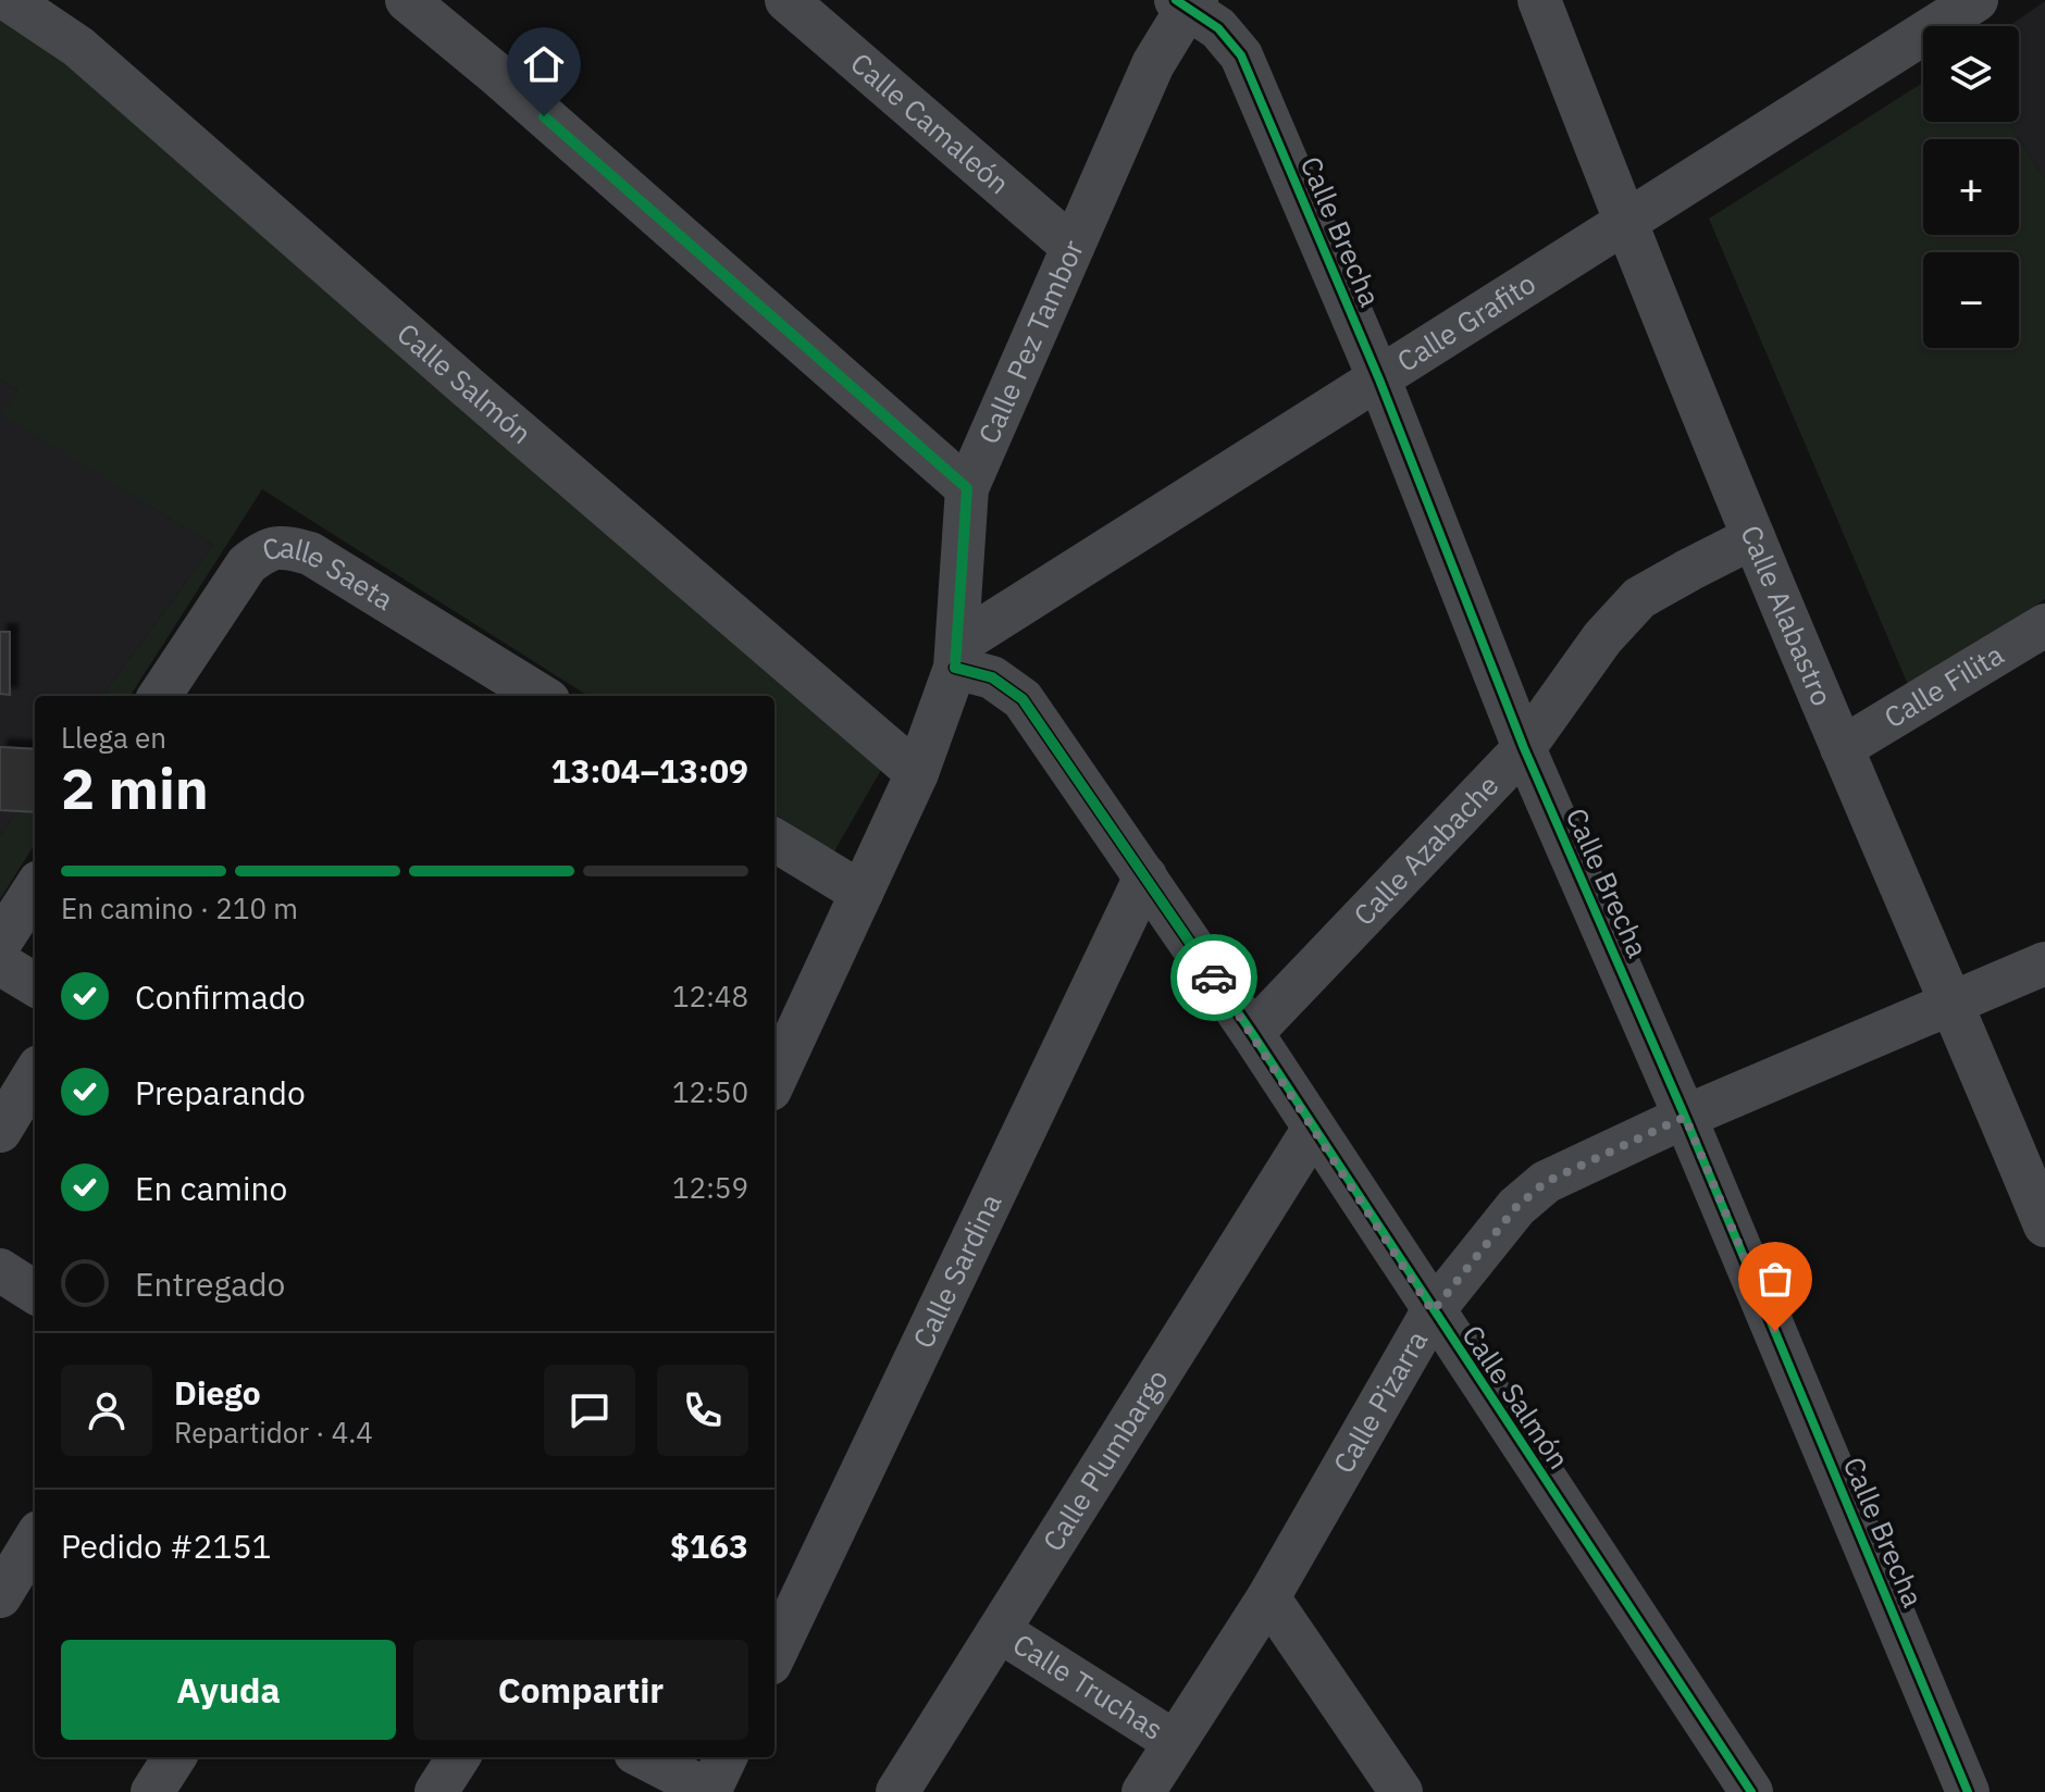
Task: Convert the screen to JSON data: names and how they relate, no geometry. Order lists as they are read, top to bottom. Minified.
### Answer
{"streets":{"street":["Calle Camaleón","Calle Brecha","Calle Grafito","Calle Pez Tambor","Calle Salmón","Calle Saeta","Calle Alabastro","Calle Filita","Calle Azabache","Calle Sardina","Calle Pizarra","Calle Plumbargo","Calle Truchas"]},"crossings":[["Calle Camaleón","Calle Pez Tambor"],["Calle Brecha","Calle Grafito"],["Calle Brecha","Calle Pez Tambor"],["Calle Brecha","Calle Azabache"],["Calle Brecha","Calle Pizarra"],["Calle Grafito","Calle Pez Tambor"],["Calle Grafito","Calle Salmón"],["Calle Grafito","Calle Alabastro"],["Calle Pez Tambor","Calle Salmón"],["Calle Salmón","Calle Azabache"],["Calle Salmón","Calle Sardina"],["Calle Salmón","Calle Pizarra"],["Calle Salmón","Calle Plumbargo"],["Calle Alabastro","Calle Filita"],["Calle Alabastro","Calle Azabache"],["Calle Alabastro","Calle Pizarra"],["Calle Pizarra","Calle Truchas"],["Calle Plumbargo","Calle Truchas"]],"page":{"map_buttons":["+","−"],"heading":["2 min","Llega en","13:04–13:09"],"panel":["Diego","Repartidor · 4.4","Pedido #2151","$163"],"bar":"En camino · 210 m","list":[["Confirmado","12:48"],["Preparando","12:50"],["En camino","12:59"],"Entregado"],"buttons":["Ayuda","Compartir"]}}
